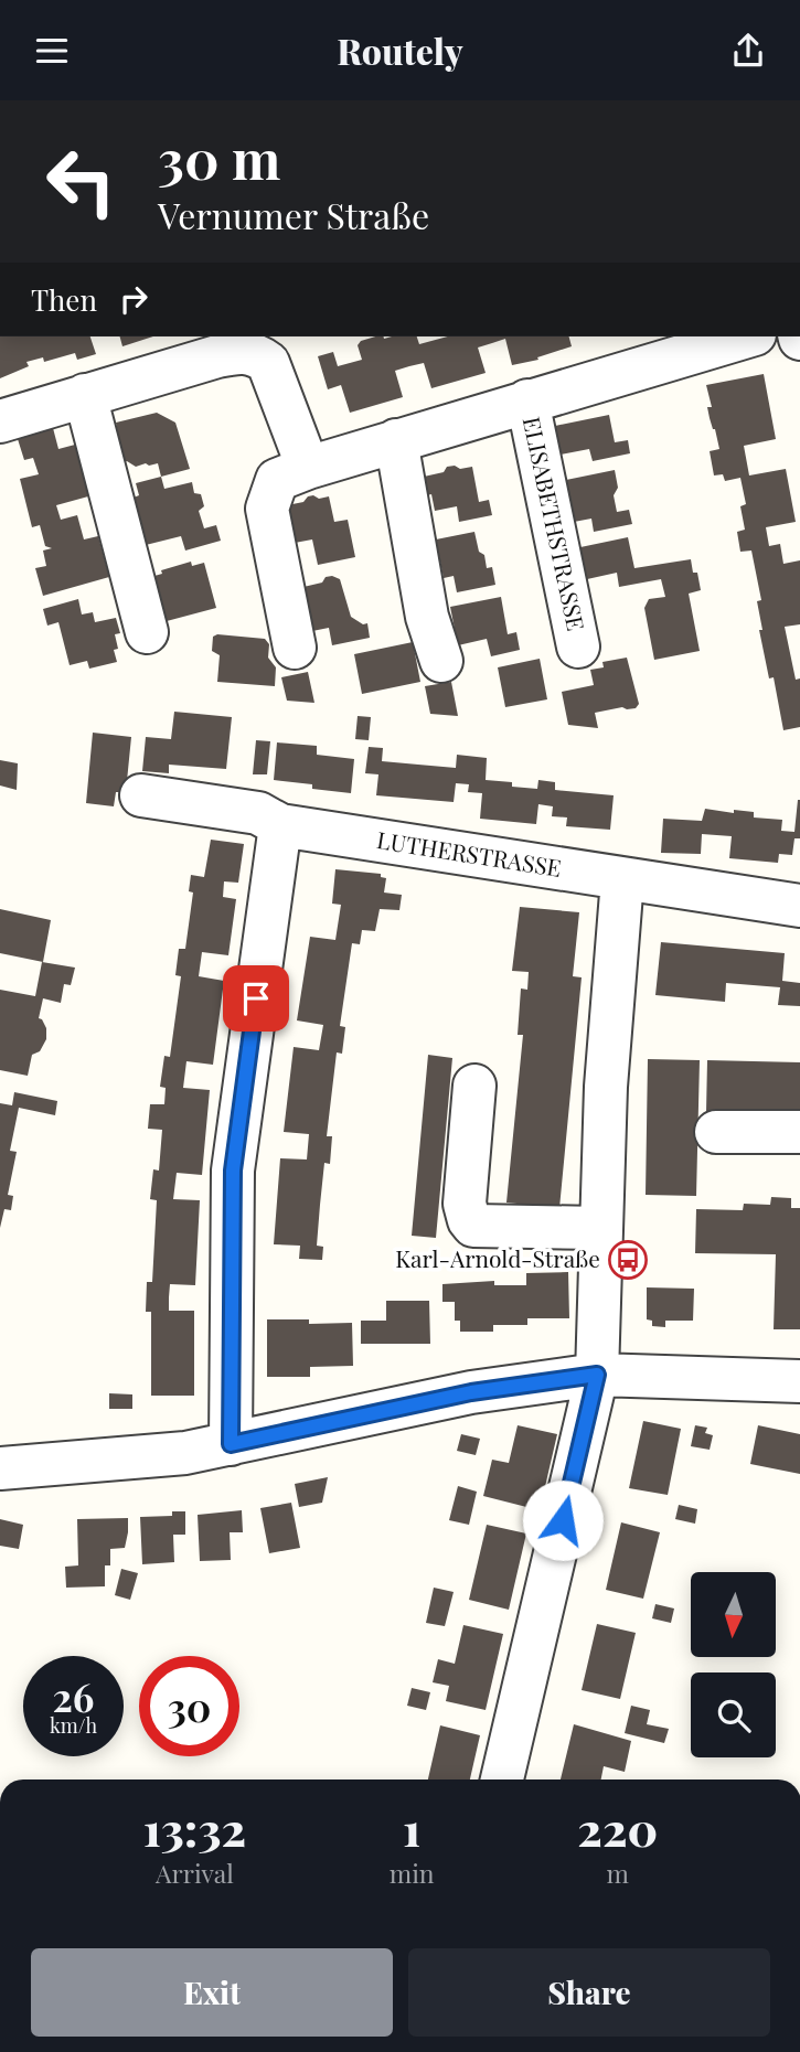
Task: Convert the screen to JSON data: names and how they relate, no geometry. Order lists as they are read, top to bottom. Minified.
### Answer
{"streets":{"street":["ELISABETHSTRASSE","LUTHERSTRASSE"]},"places":{"bus stop":["Karl-Arnold-Straße"]},"north":"bottom","page":{"header":"Routely","turn":["30 m","Vernumer Straße"],"then":"Then","speed":"26 km/h","limit":"30","eta":["13:32","Arrival","1","min","220","m"],"buttons":["Exit","Share"]}}
